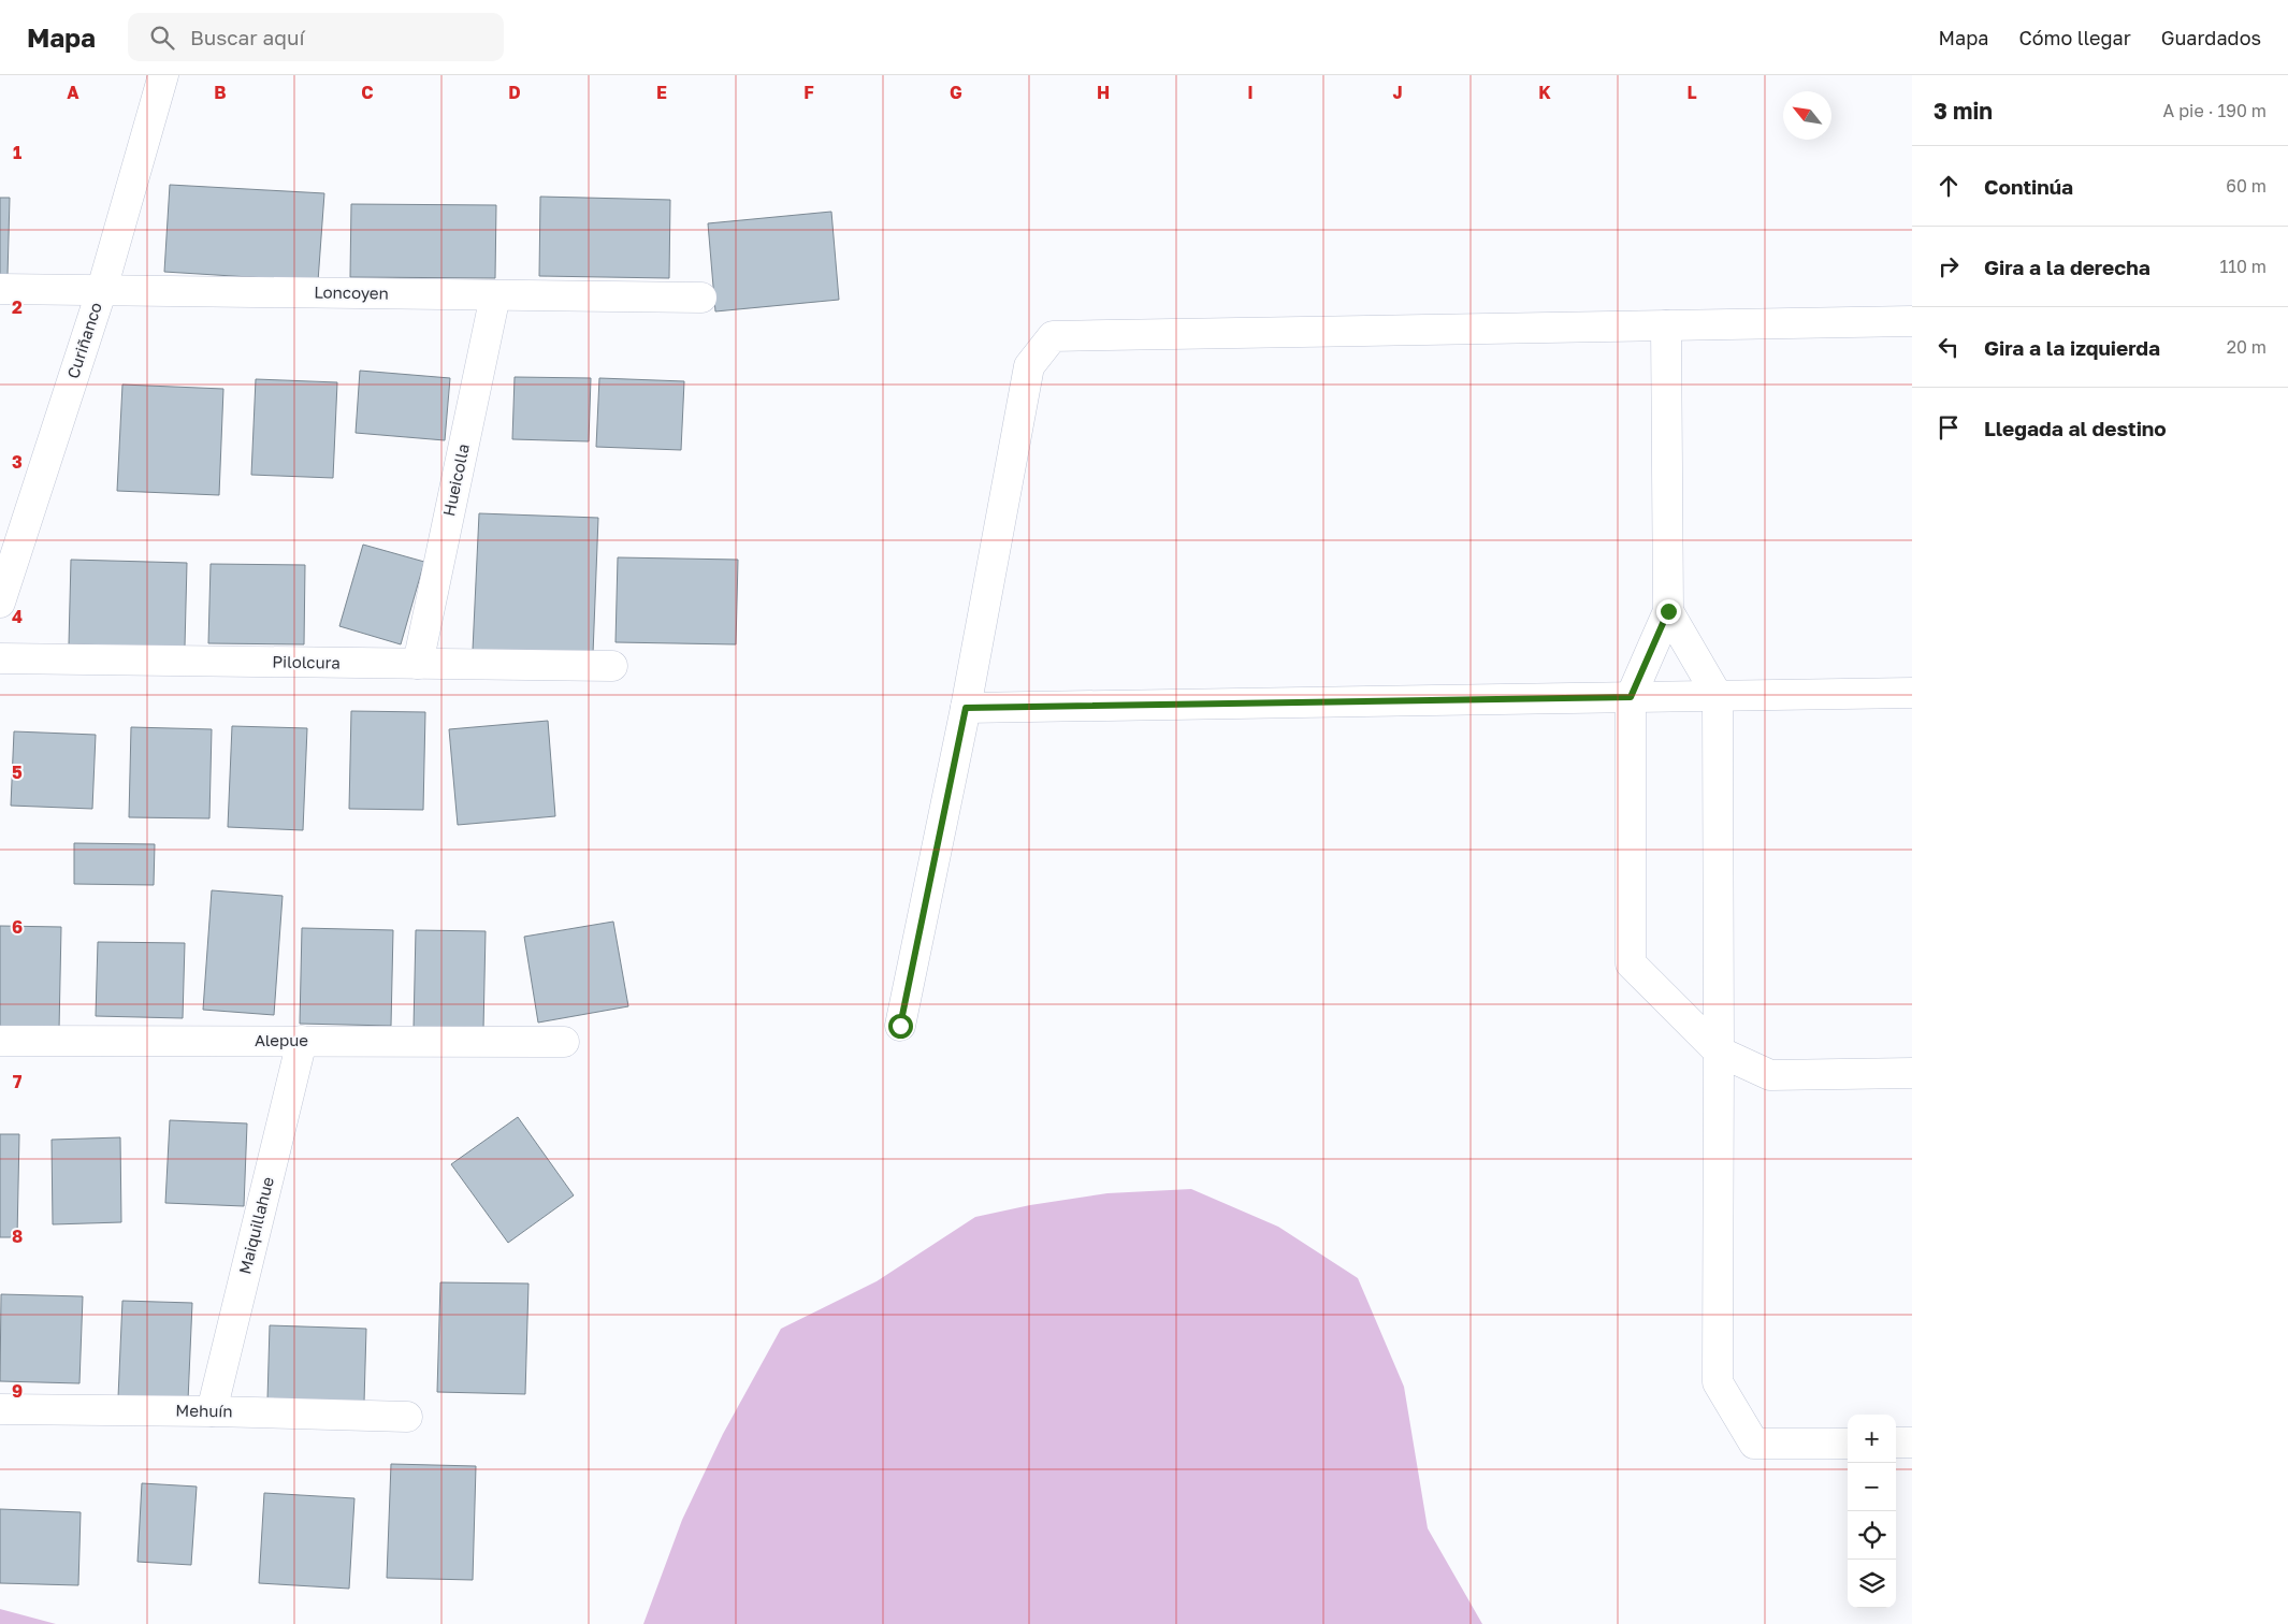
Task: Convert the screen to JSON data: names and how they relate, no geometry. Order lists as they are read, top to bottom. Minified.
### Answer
{"streets":{"street":["Loncoyen","Curiñanco","Hueicolla","Pilolcura","Alepue","Maiquillahue","Mehuín"]},"crossings":[["Loncoyen","Curiñanco"],["Loncoyen","Hueicolla"],["Hueicolla","Pilolcura"],["Alepue","Maiquillahue"],["Maiquillahue","Mehuín"]],"north":"top left","page":{"header":"Mapa","search":"Buscar aquí","nav":["Mapa","Cómo llegar","Guardados"],"heading":["3 min","A pie · 190 m"],"list":[["Continúa","60 m"],["Gira a la derecha","110 m"],["Gira a la izquierda","20 m"],"Llegada al destino"],"map_buttons":["+","−"]},"grid":{"columns":["A","B","C","D","E","F","G","H","I","J","K","L"],"rows":["1","2","3","4","5","6","7","8","9"]}}
